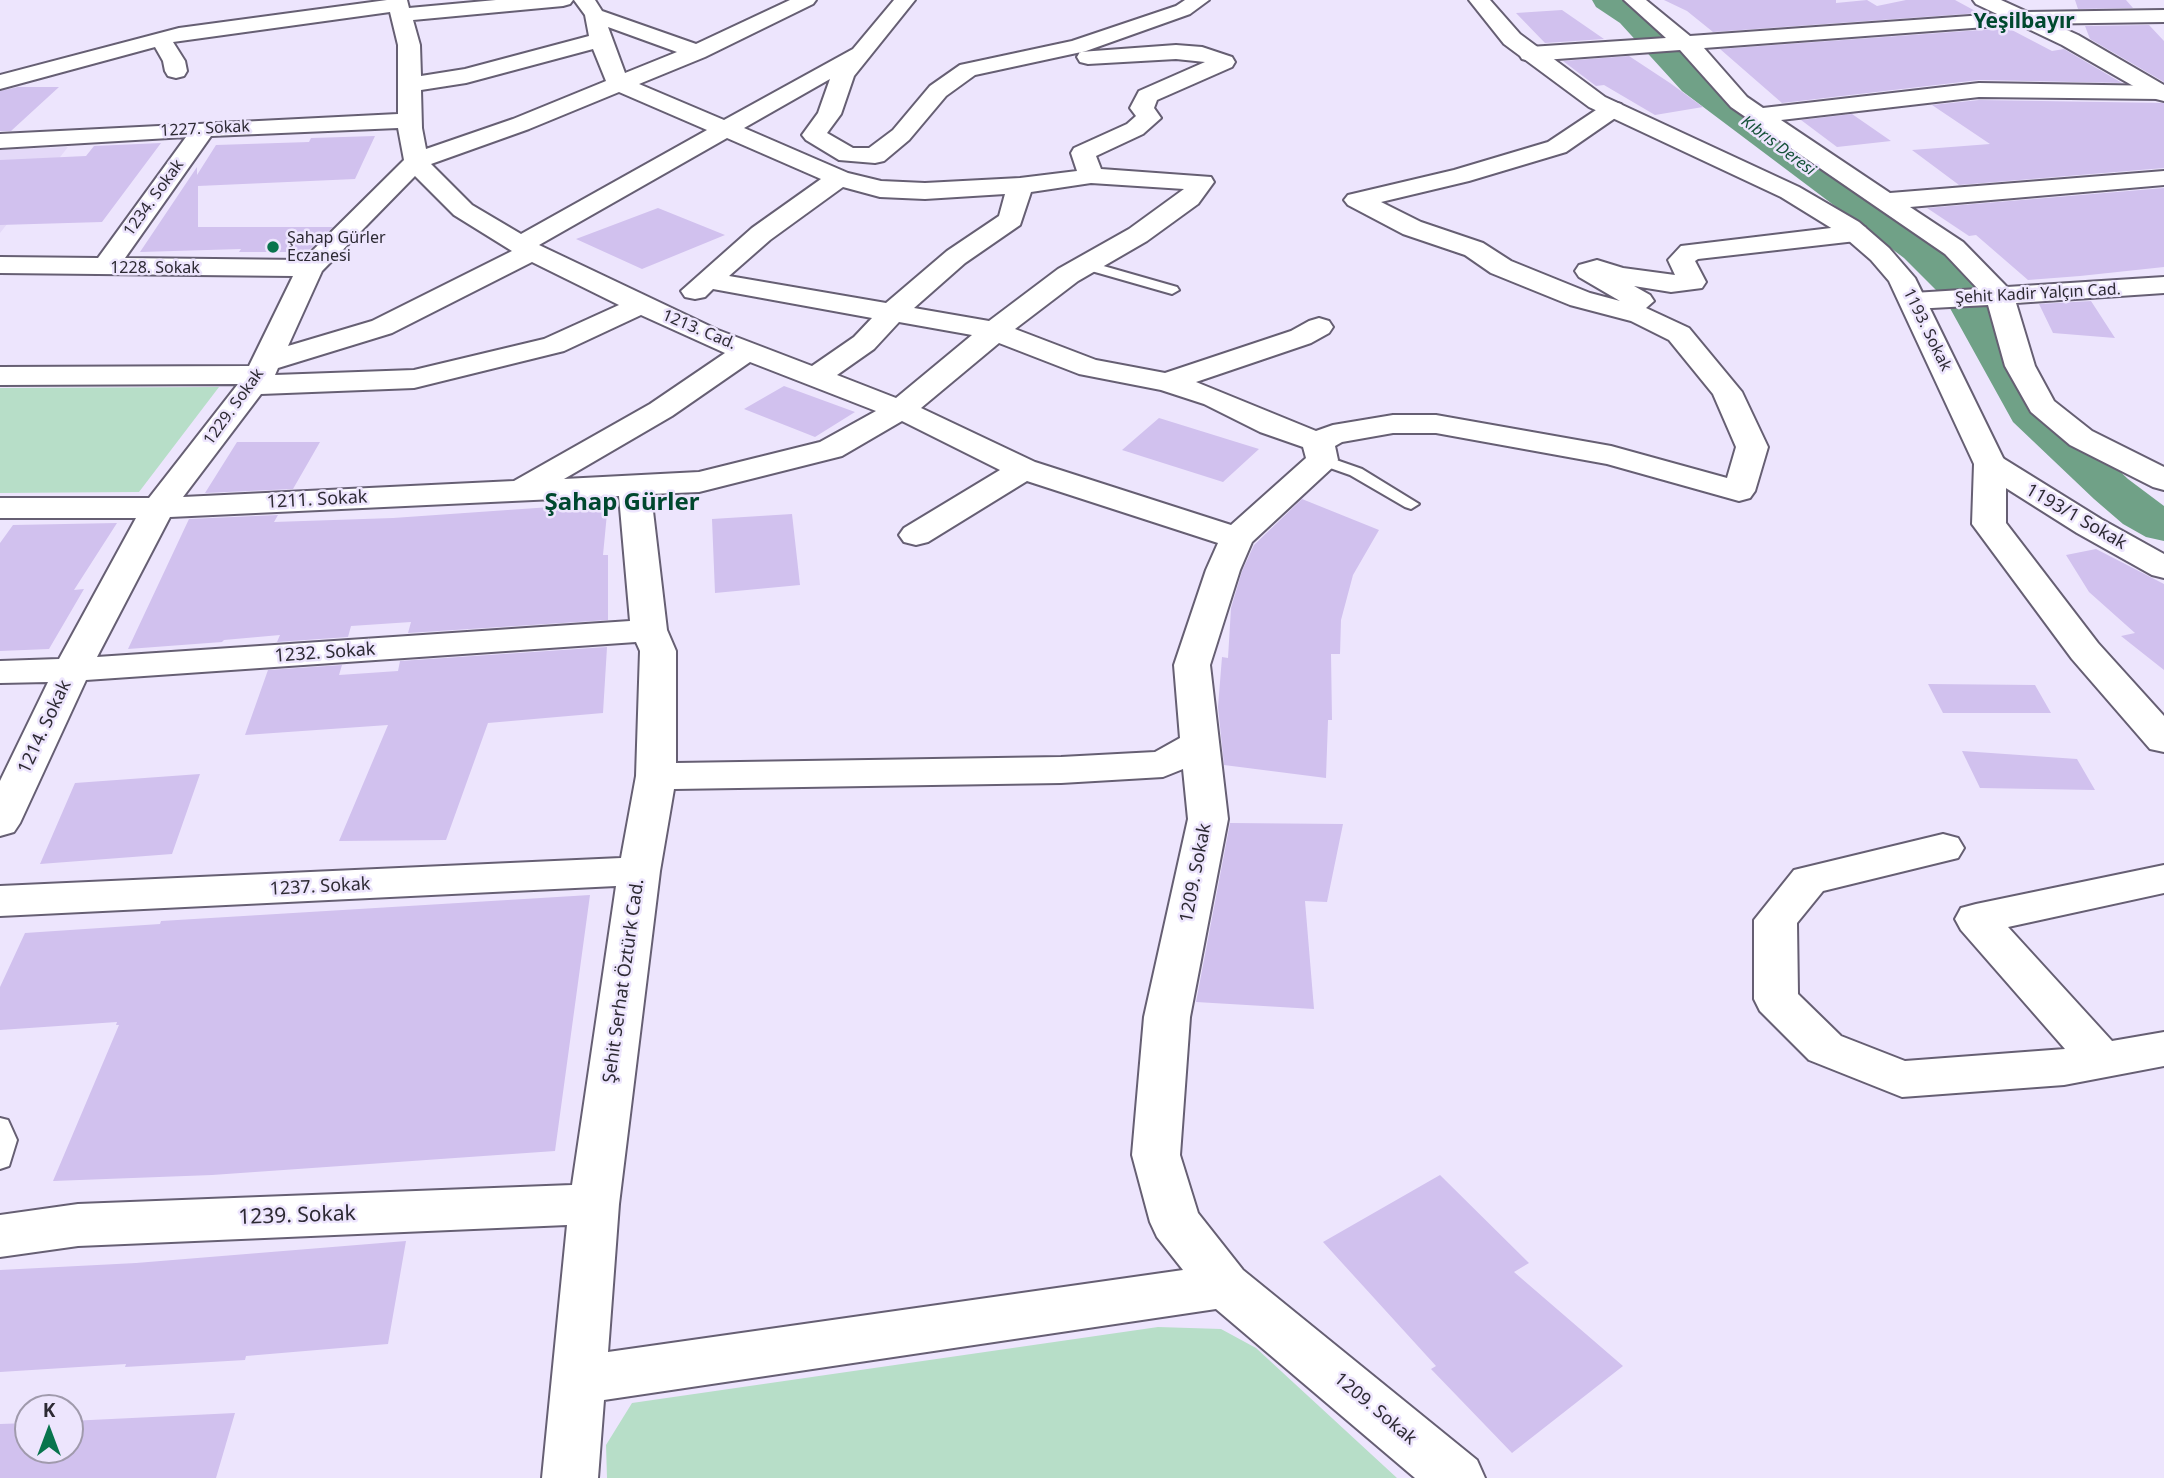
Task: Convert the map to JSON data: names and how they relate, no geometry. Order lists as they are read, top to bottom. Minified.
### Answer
{"streets":{"street":["1227. Sokak","1234. Sokak","1228. Sokak","Şehit Kadir Yalçın Cad.","1213. Cad.","1193. Sokak","1229. Sokak","1211. Sokak","1193/1 Sokak","1232. Sokak","1214. Sokak","1209. Sokak","1237. Sokak","Şehit Serhat Öztürk Cad.","1239. Sokak"]},"crossings":[["1227. Sokak","1234. Sokak"],["1234. Sokak","1228. Sokak"],["1228. Sokak","1229. Sokak"],["Şehit Kadir Yalçın Cad.","1193. Sokak"],["1213. Cad.","1229. Sokak"],["1213. Cad.","1211. Sokak"],["1213. Cad.","1209. Sokak"],["1193. Sokak","1193/1 Sokak"],["1229. Sokak","1211. Sokak"],["1229. Sokak","1232. Sokak"],["1229. Sokak","1214. Sokak"],["1211. Sokak","Şehit Serhat Öztürk Cad."],["1232. Sokak","1214. Sokak"],["1232. Sokak","Şehit Serhat Öztürk Cad."],["1237. Sokak","Şehit Serhat Öztürk Cad."],["Şehit Serhat Öztürk Cad.","1239. Sokak"]],"districts":["Yeşilbayır","Şahap Gürler"],"water":["Kıbrıs Deresi"],"places":["Şahap Gürler Eczanesi"],"north":"top"}
